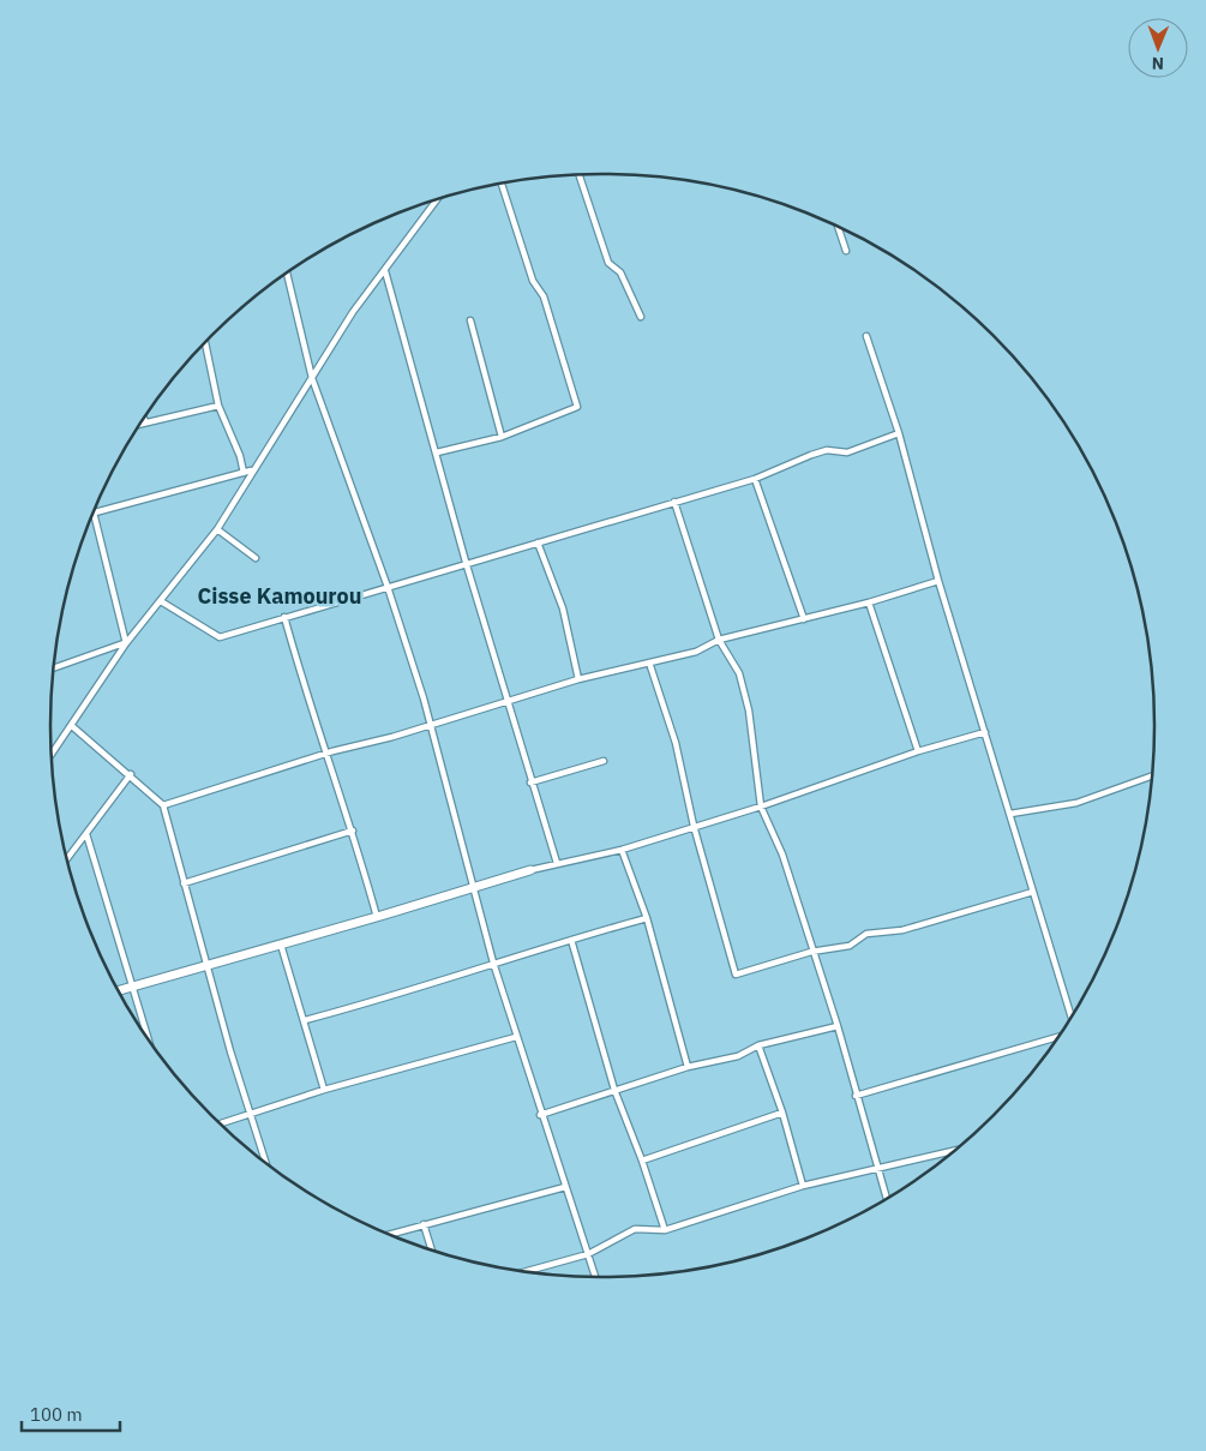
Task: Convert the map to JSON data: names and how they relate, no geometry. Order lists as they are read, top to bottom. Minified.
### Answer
{"districts":["Cisse Kamourou"],"scale_bar":"100 m","north":"bottom"}
